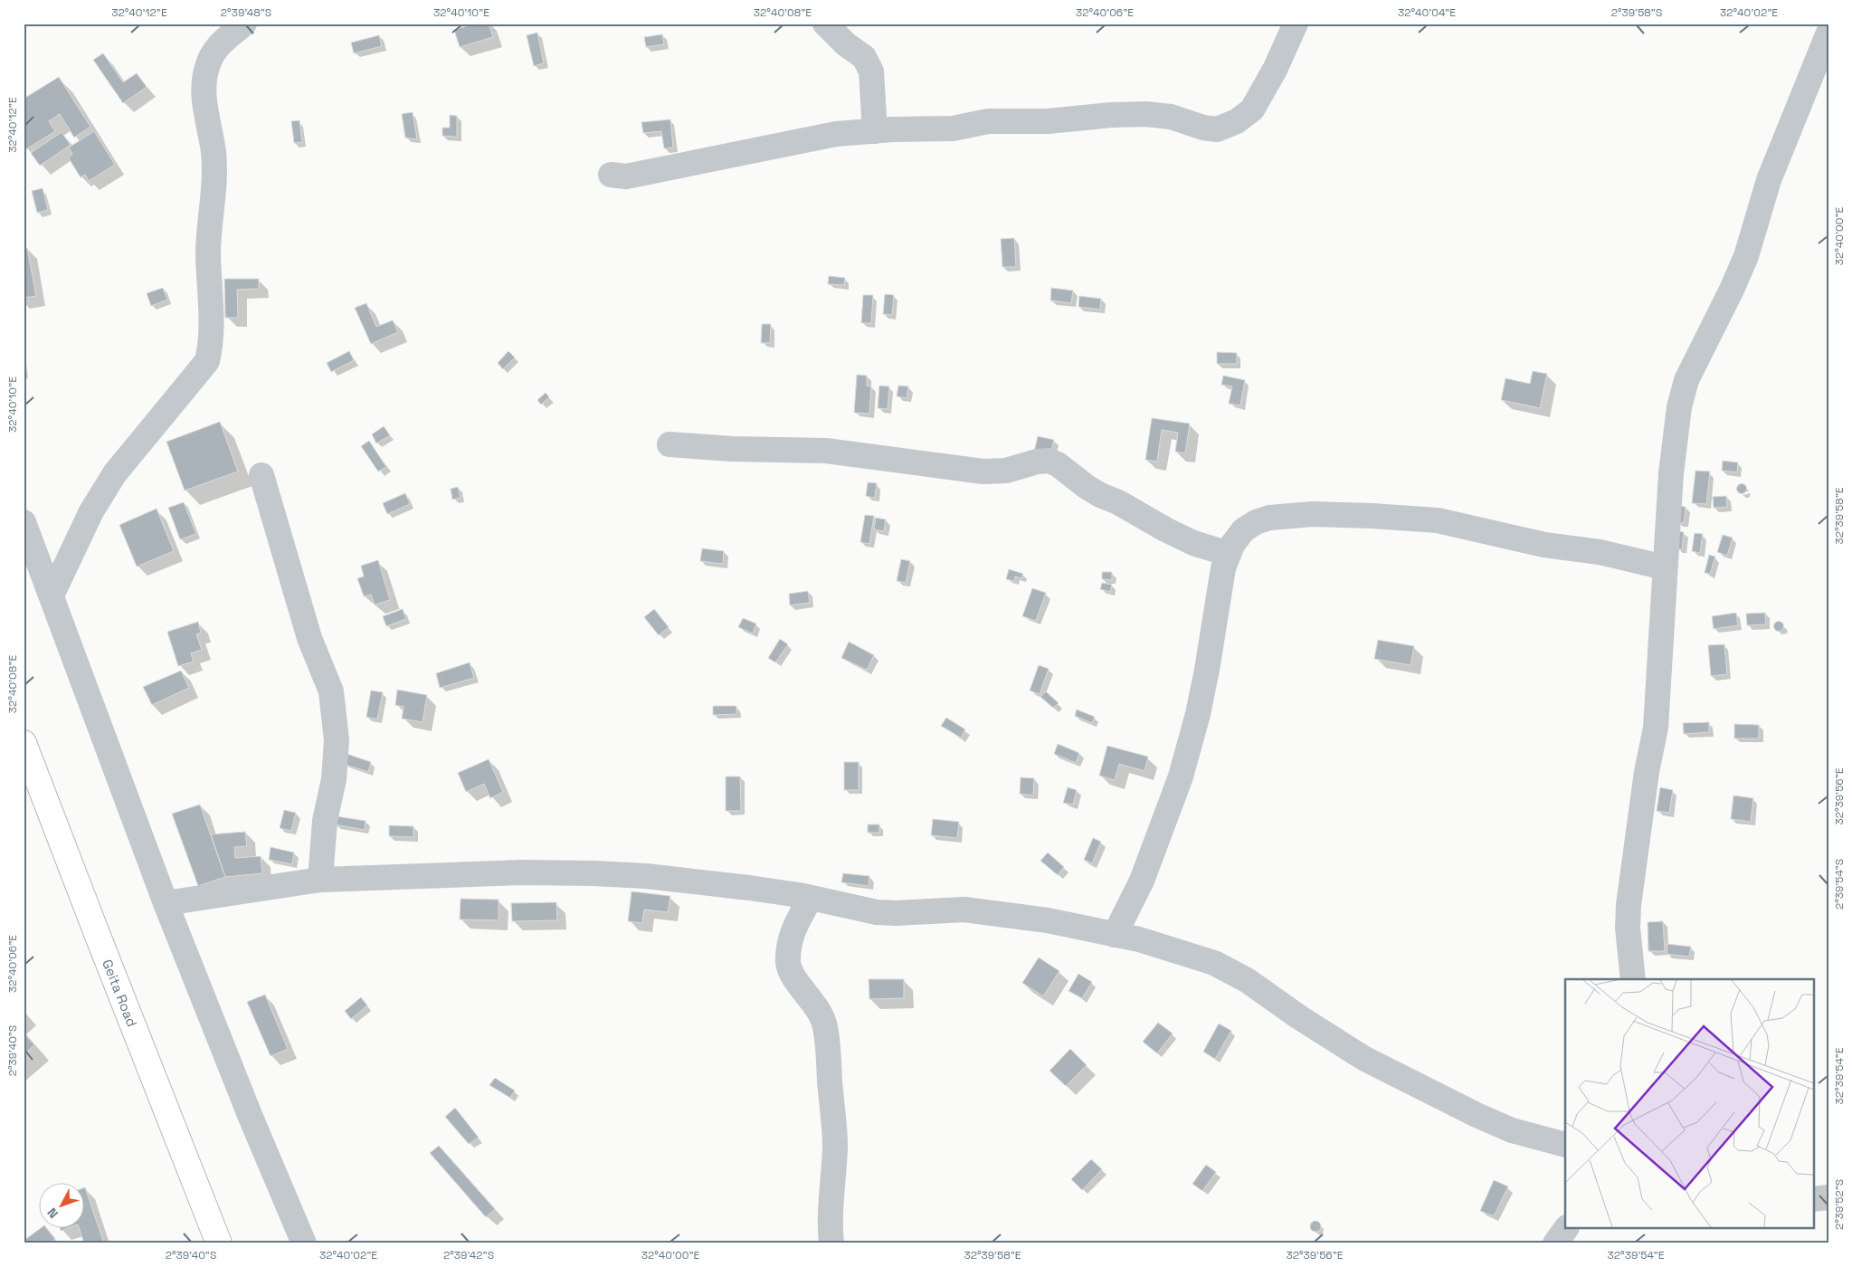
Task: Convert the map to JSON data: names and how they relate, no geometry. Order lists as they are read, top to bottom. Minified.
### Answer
{"streets":{"highway":["Geita Road"]},"north":"bottom left","coordinates":["32°40'12\"E","2°39'48\"S","32°40'10\"E","32°40'08\"E","32°40'06\"E","32°40'04\"E","2°39'58\"S","32°40'02\"E","32°40'00\"E","32°39'58\"E","32°39'56\"E","2°39'54\"S","2°39'40\"S","32°39'54\"E","2°39'52\"S","2°39'42\"S"]}
